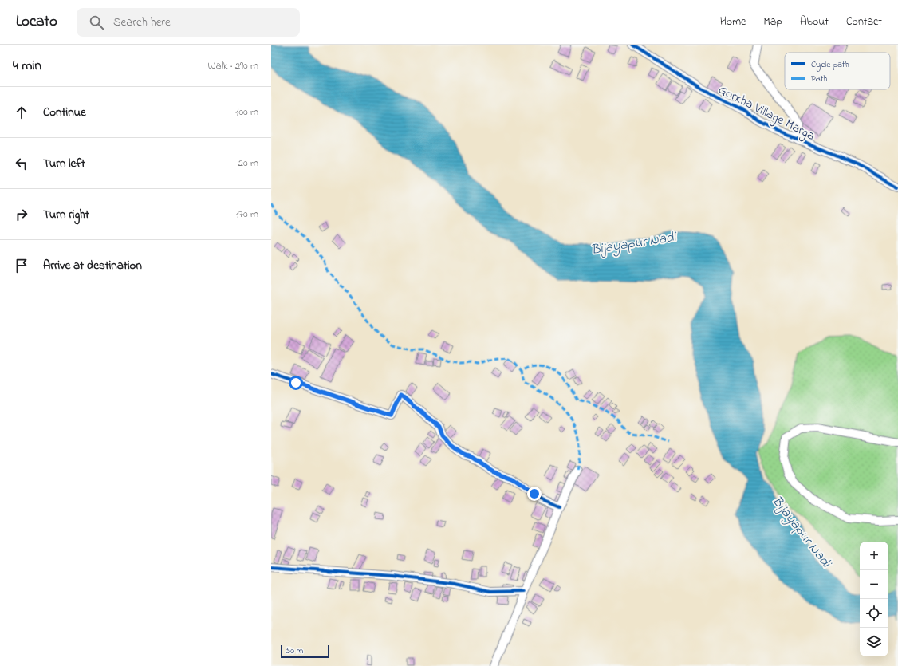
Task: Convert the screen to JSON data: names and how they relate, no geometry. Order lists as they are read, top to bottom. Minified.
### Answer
{"streets":{"street":["Gorkha Village Marga"]},"water":["Bijayapur Nadi"],"legend":["Cycle path","Path"],"scale_bar":"50 m","page":{"header":"Locato","search":"Search here","nav":["Home","Map","About","Contact"],"heading":["4 min","Walk · 290 m"],"list":[["Continue","100 m"],["Turn left","20 m"],["Turn right","170 m"],"Arrive at destination"],"map_buttons":["+","−"],"scale":"50 m"}}
